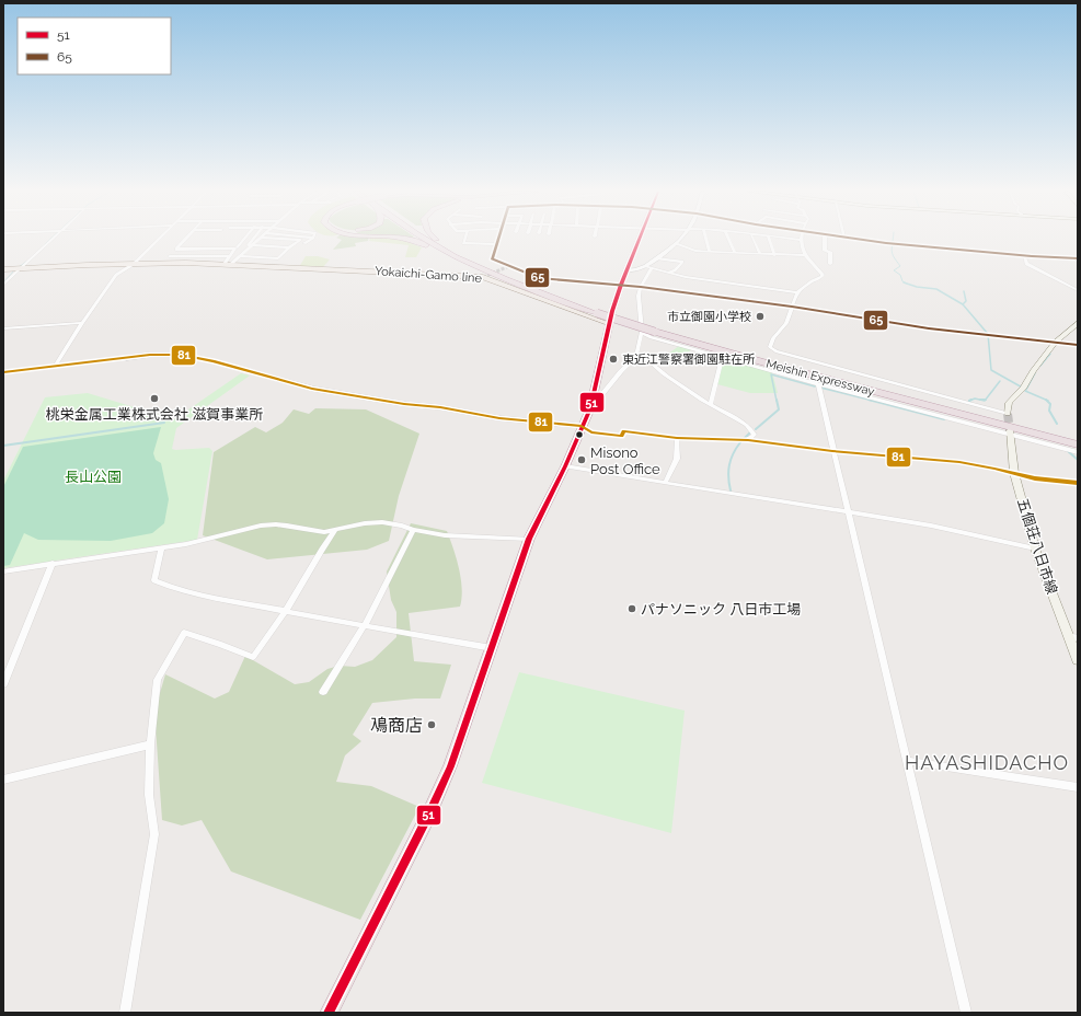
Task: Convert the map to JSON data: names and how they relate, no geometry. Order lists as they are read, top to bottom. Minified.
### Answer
{"streets":{"highway":["Meishin Expressway"],"main road":["Yokaichi-Gamo line","五個荘八日市線"]},"districts":["HAYASHIDACHO"],"parks":["長山公園"],"places":["市立御園小学校","東近江警察署御園駐在所","桃栄金属工業株式会社 滋賀事業所","Misono Post Office","パナソニック 八日市工場","鳰商店"],"lines":["transit line 51","transit line 65","transit line 81"],"legend":["51","65"]}
